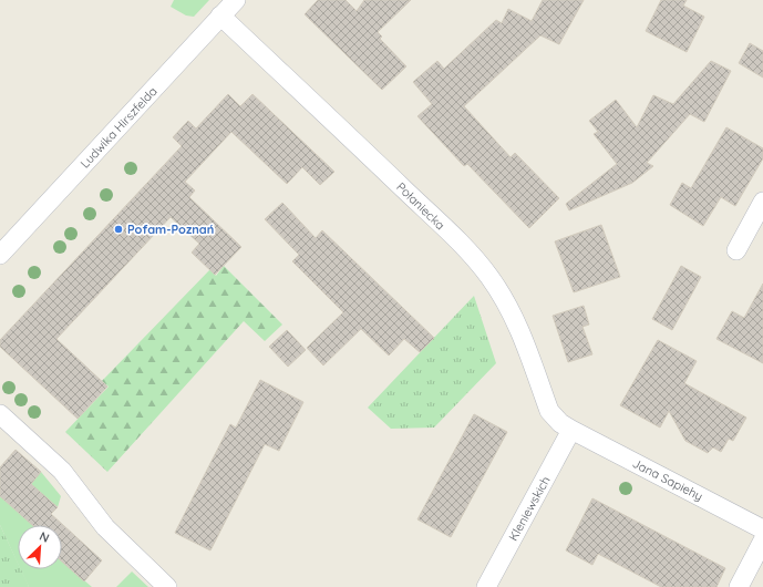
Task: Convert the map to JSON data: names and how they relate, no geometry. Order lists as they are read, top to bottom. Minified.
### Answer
{"streets":{"street":["Ludwika Hirszfelda","Połaniecka","Jana Sapiehy","Kleniewskich"]},"crossings":[["Ludwika Hirszfelda","Połaniecka"],["Połaniecka","Jana Sapiehy"],["Połaniecka","Kleniewskich"],["Jana Sapiehy","Kleniewskich"]],"places":["Pofam-Poznań"],"north":"top right"}
